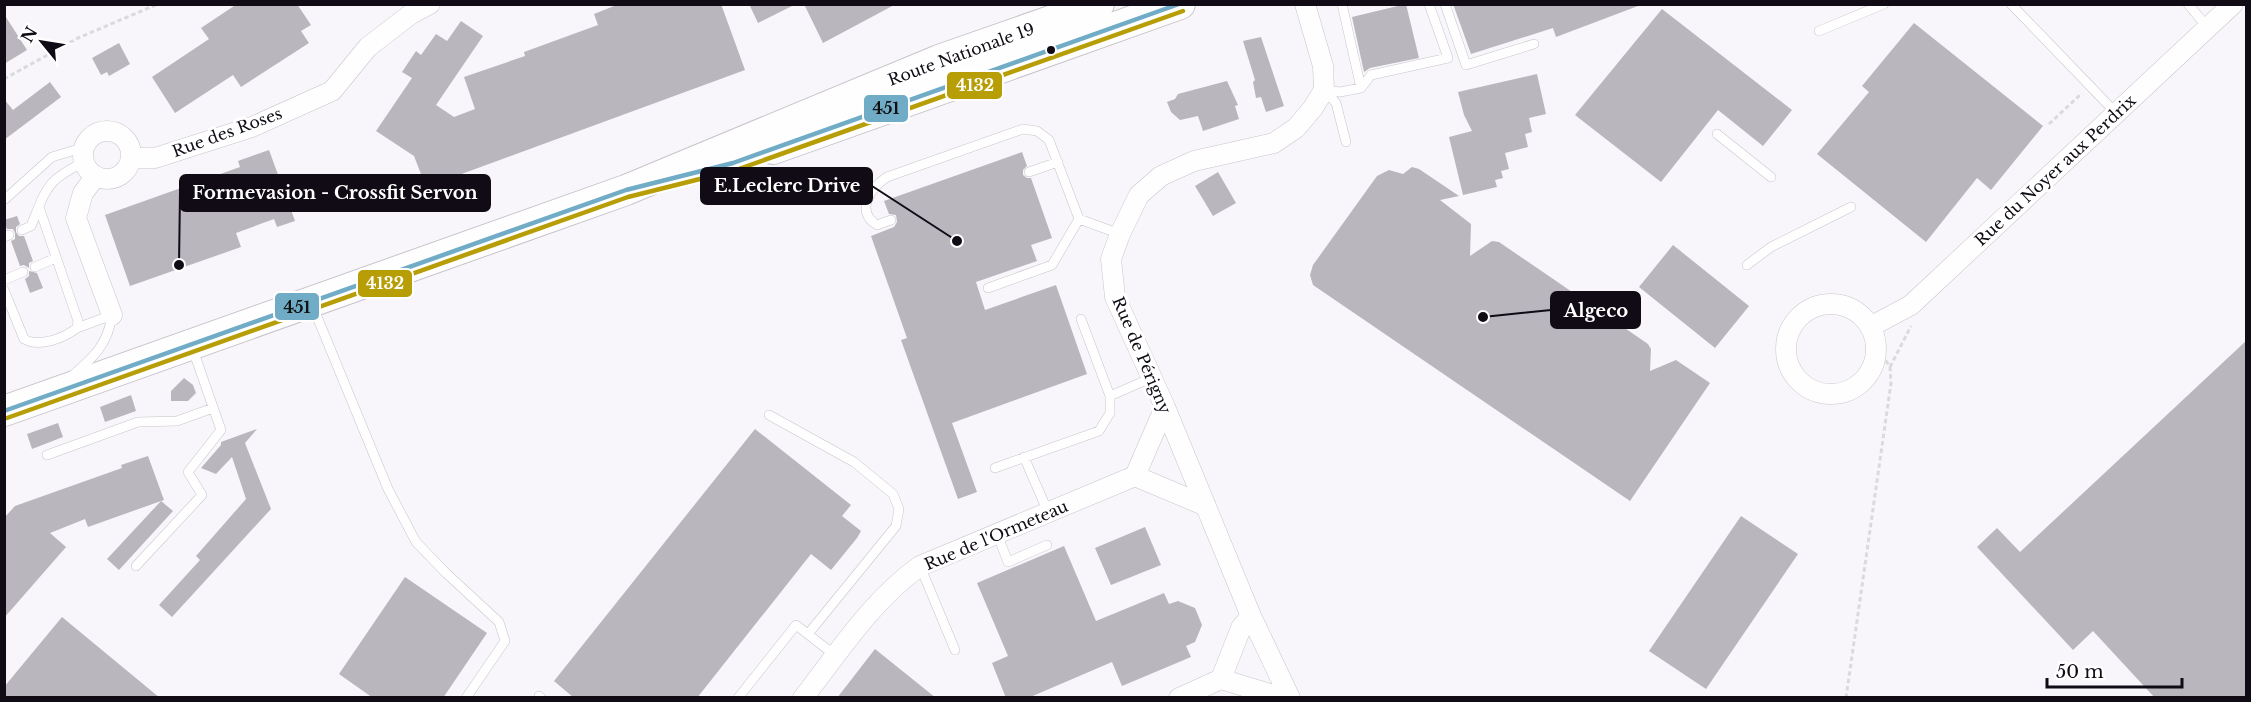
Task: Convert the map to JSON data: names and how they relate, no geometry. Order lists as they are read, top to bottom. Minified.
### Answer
{"streets":{"main road":["Route Nationale 19"],"street":["Rue des Roses","Rue du Noyer aux Perdrix","Rue de Périgny","Rue de l'Ormeteau"]},"places":["E.Leclerc Drive","Formevasion - Crossfit Servon","Algeco"],"lines":["transit line 451","transit line 4132"],"scale_bar":"50 m","north":"top left"}
